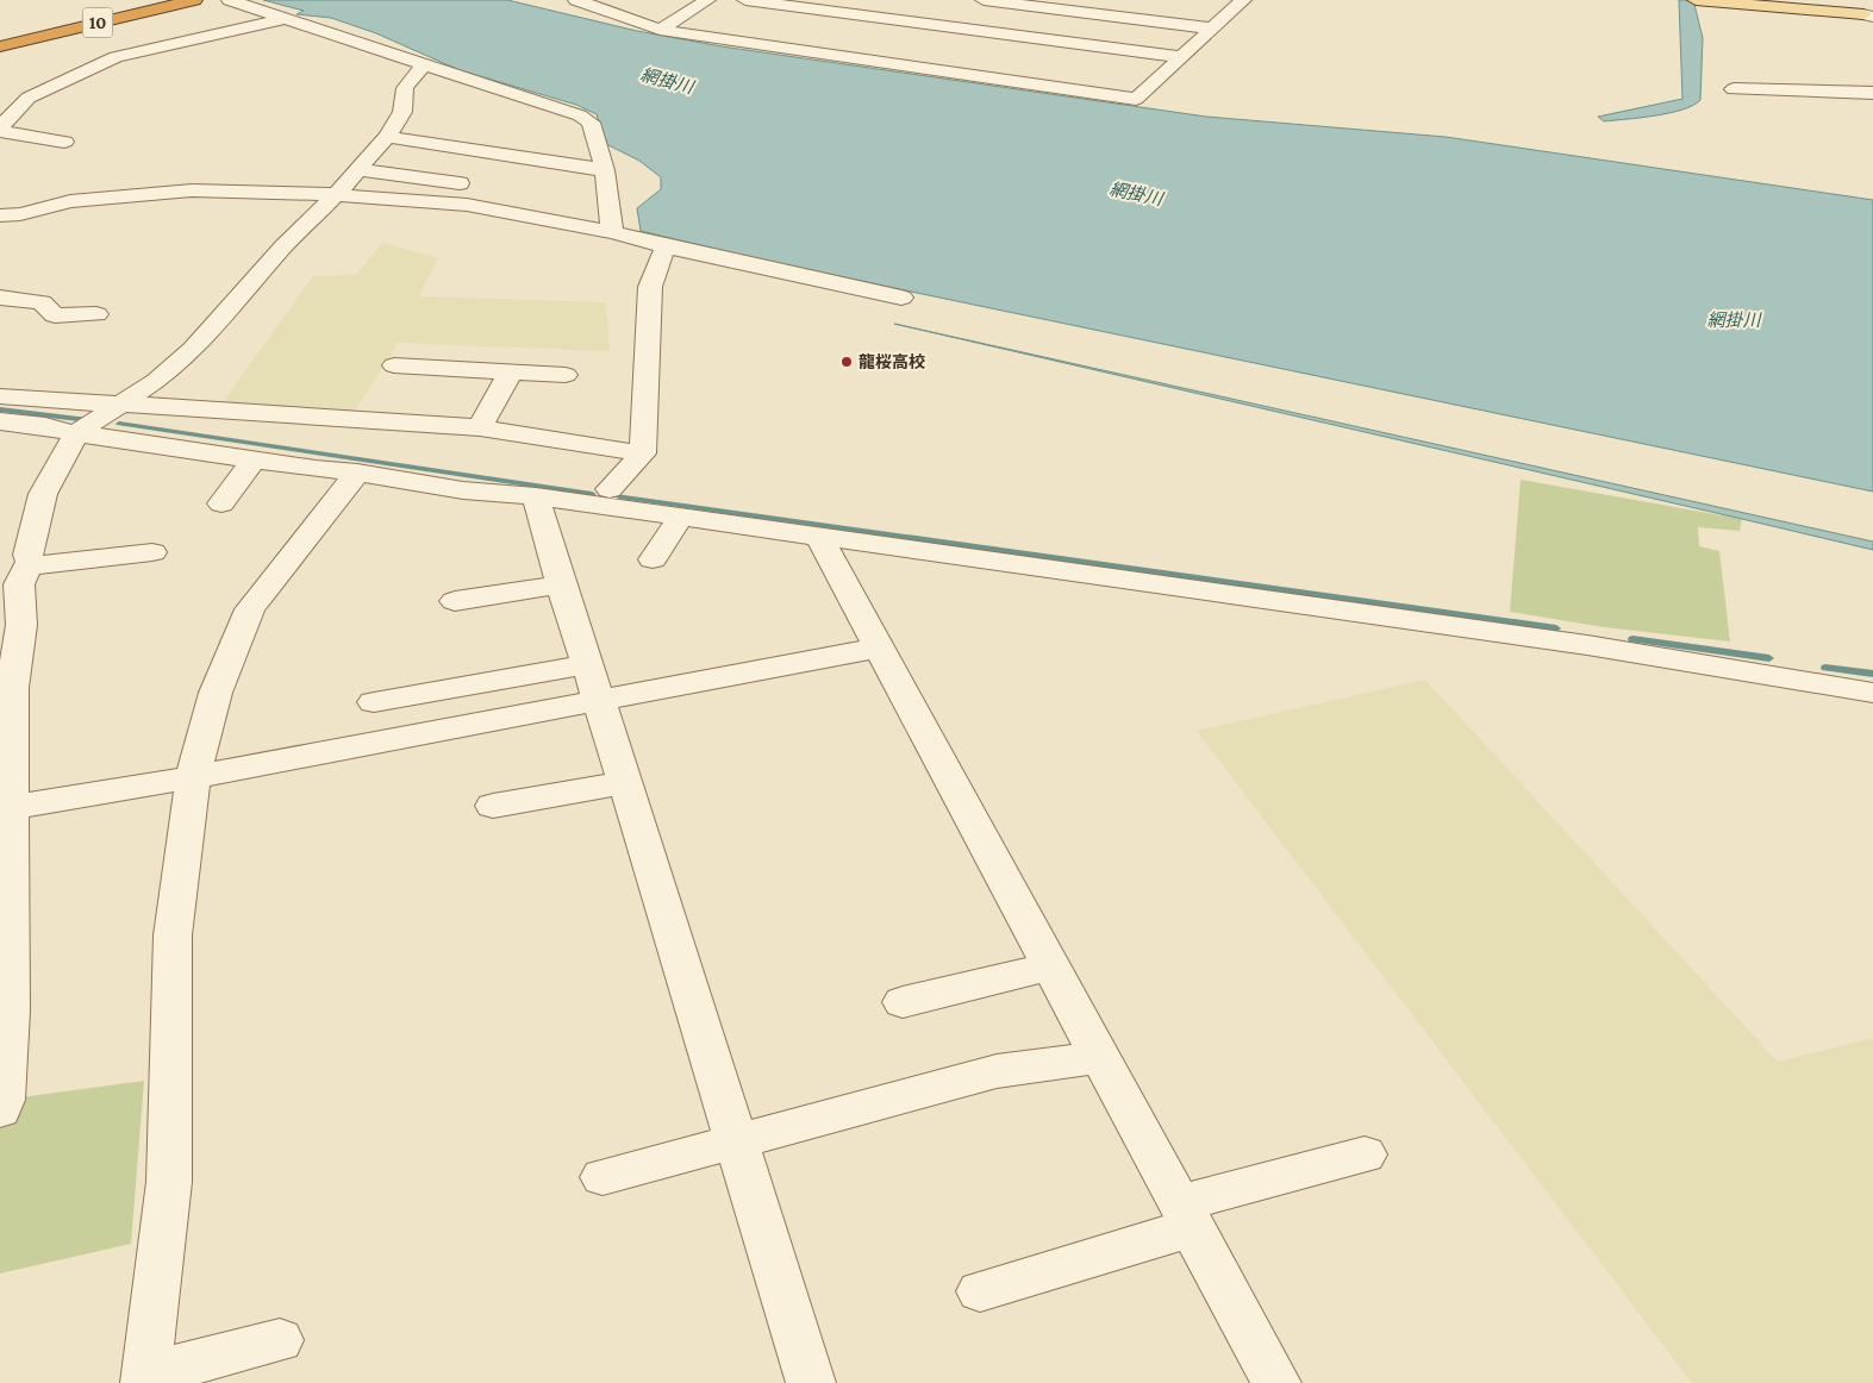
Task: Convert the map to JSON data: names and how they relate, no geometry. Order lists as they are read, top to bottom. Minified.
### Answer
{"streets":{"highway":["10"]},"water":["網掛川"],"places":["龍桜高校"]}
